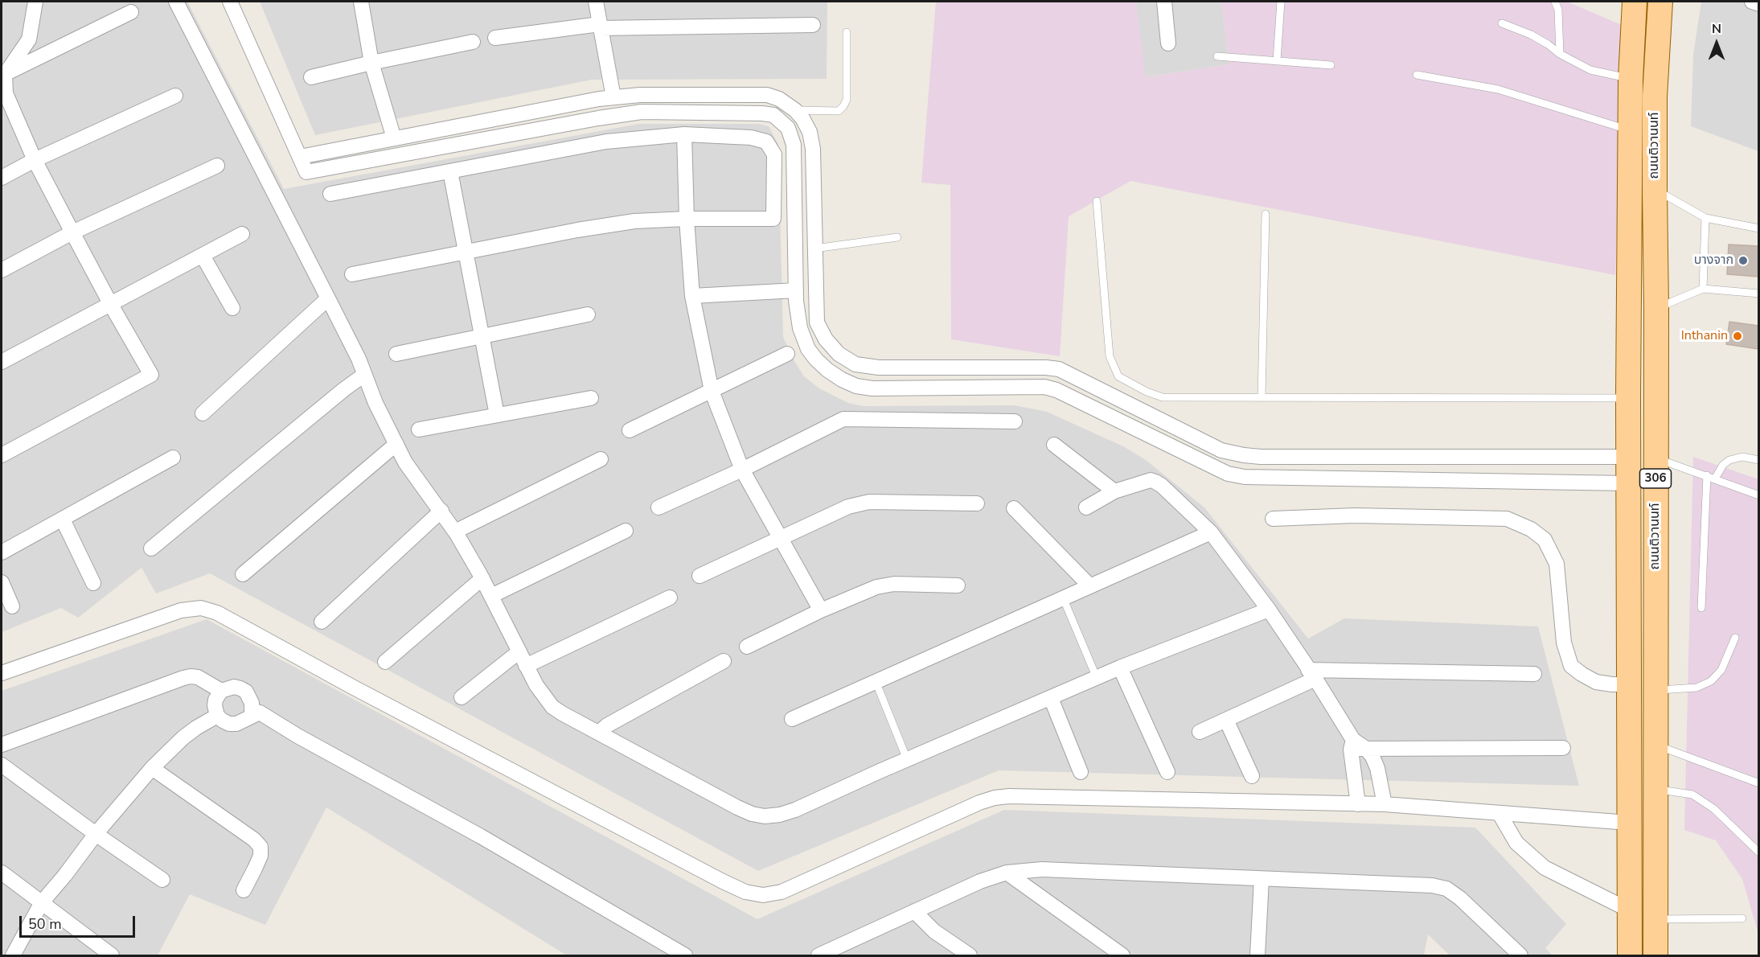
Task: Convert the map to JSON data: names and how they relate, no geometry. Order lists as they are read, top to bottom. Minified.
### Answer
{"streets":{"main road":["ถนนติวานนท์","306"]},"places":["บางจาก","Inthanin"],"scale_bar":"50 m","north":"top"}
